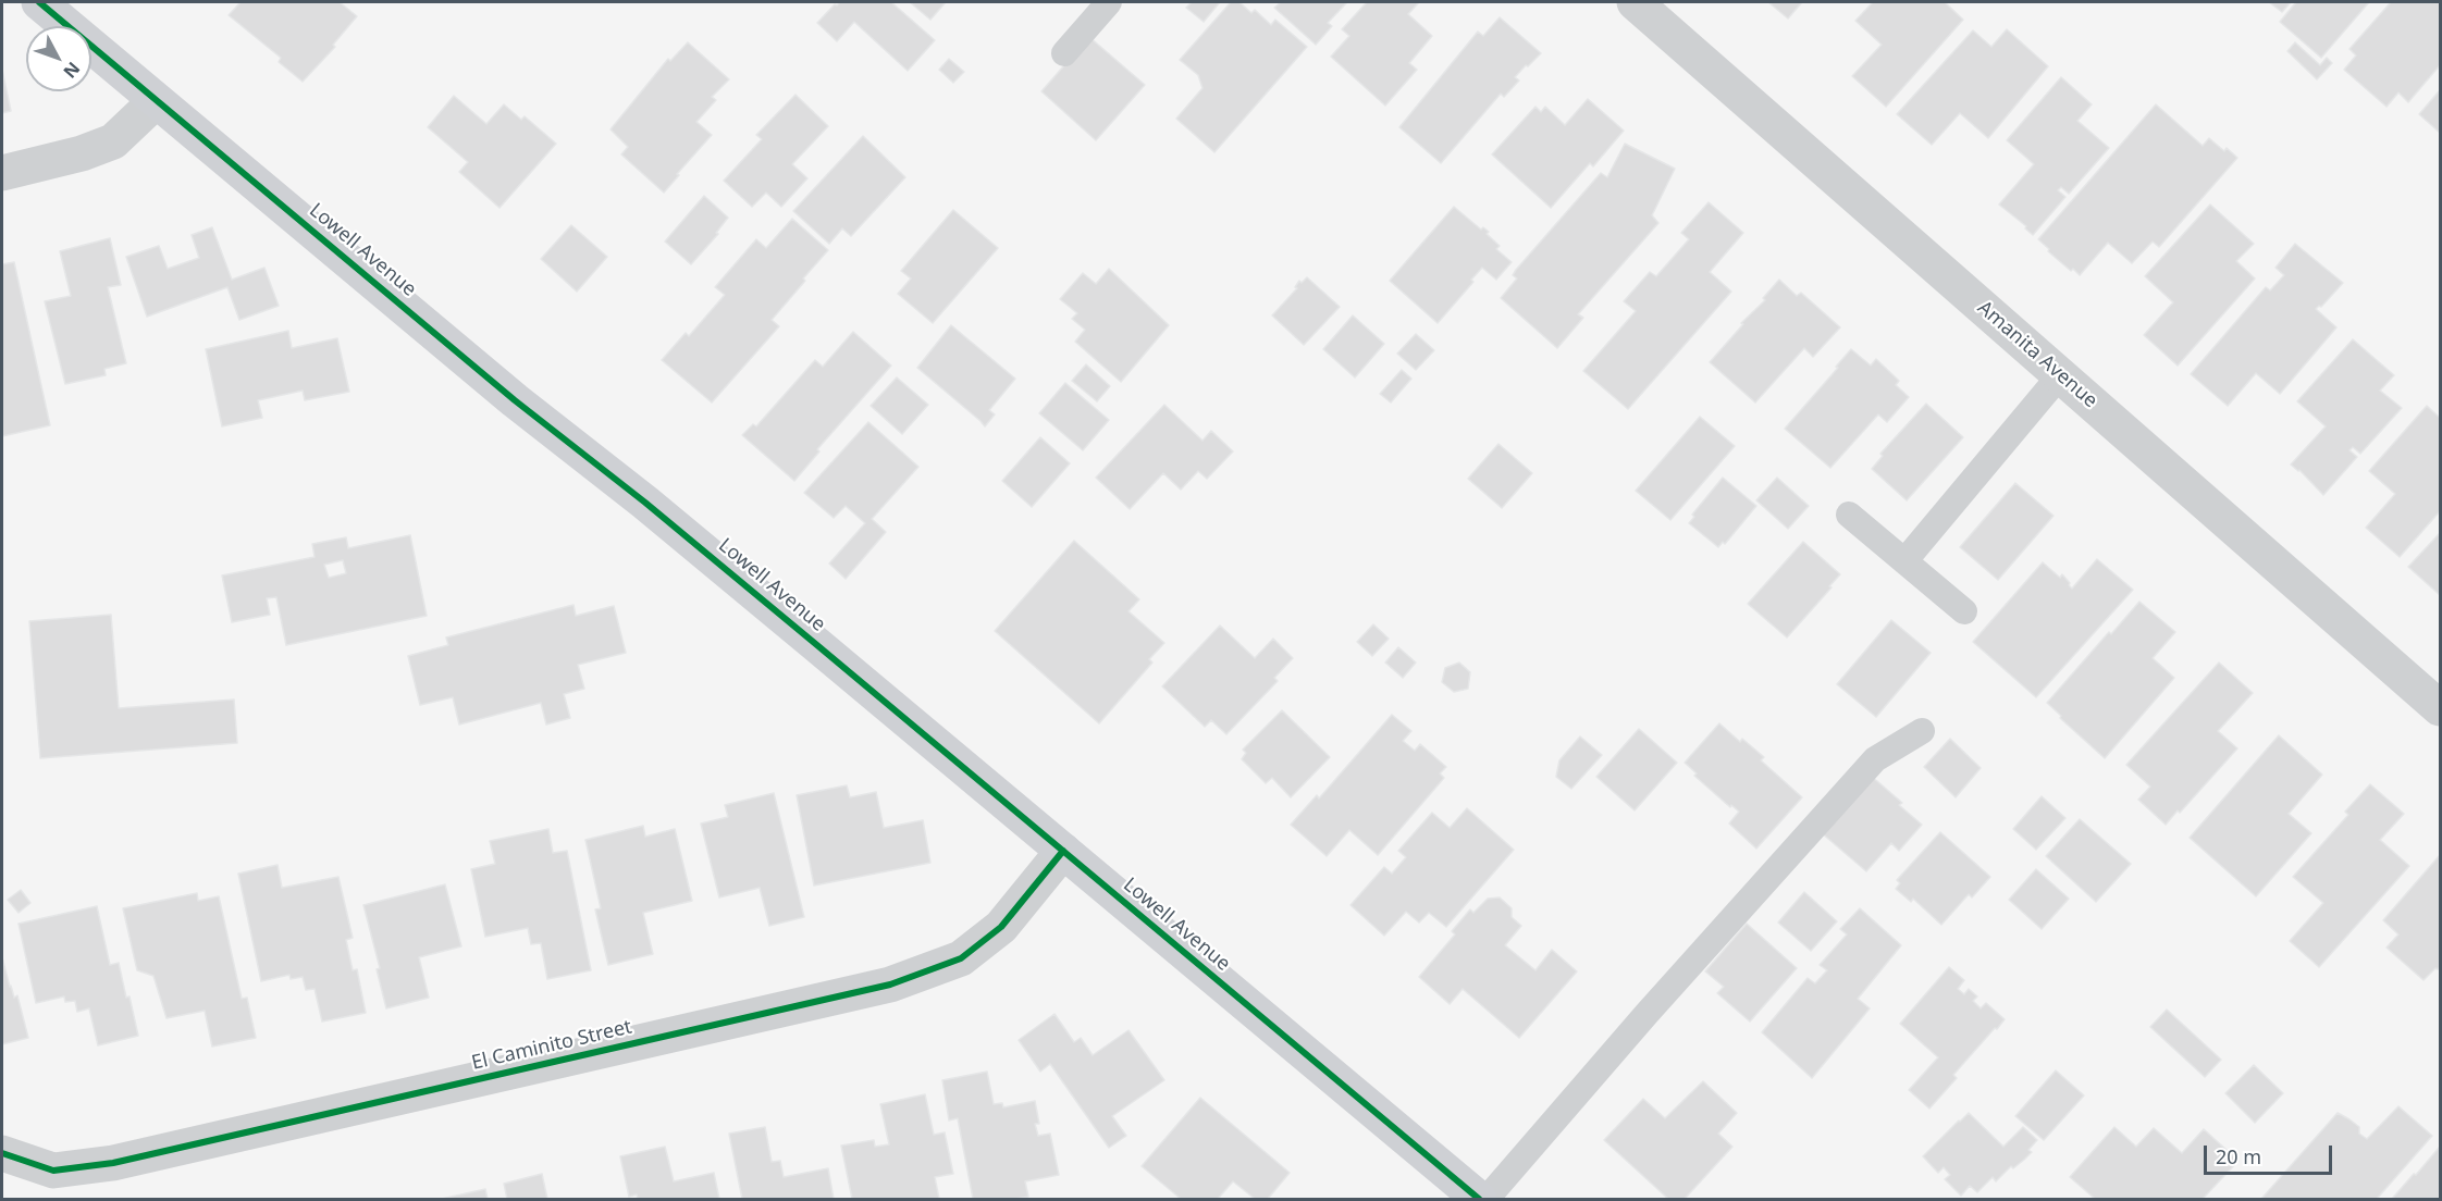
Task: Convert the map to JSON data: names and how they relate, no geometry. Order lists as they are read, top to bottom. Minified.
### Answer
{"streets":{"street":["Lowell Avenue","Amanita Avenue","El Caminito Street"]},"crossings":[["Lowell Avenue","El Caminito Street"]],"scale_bar":"20 m","north":"bottom right"}
